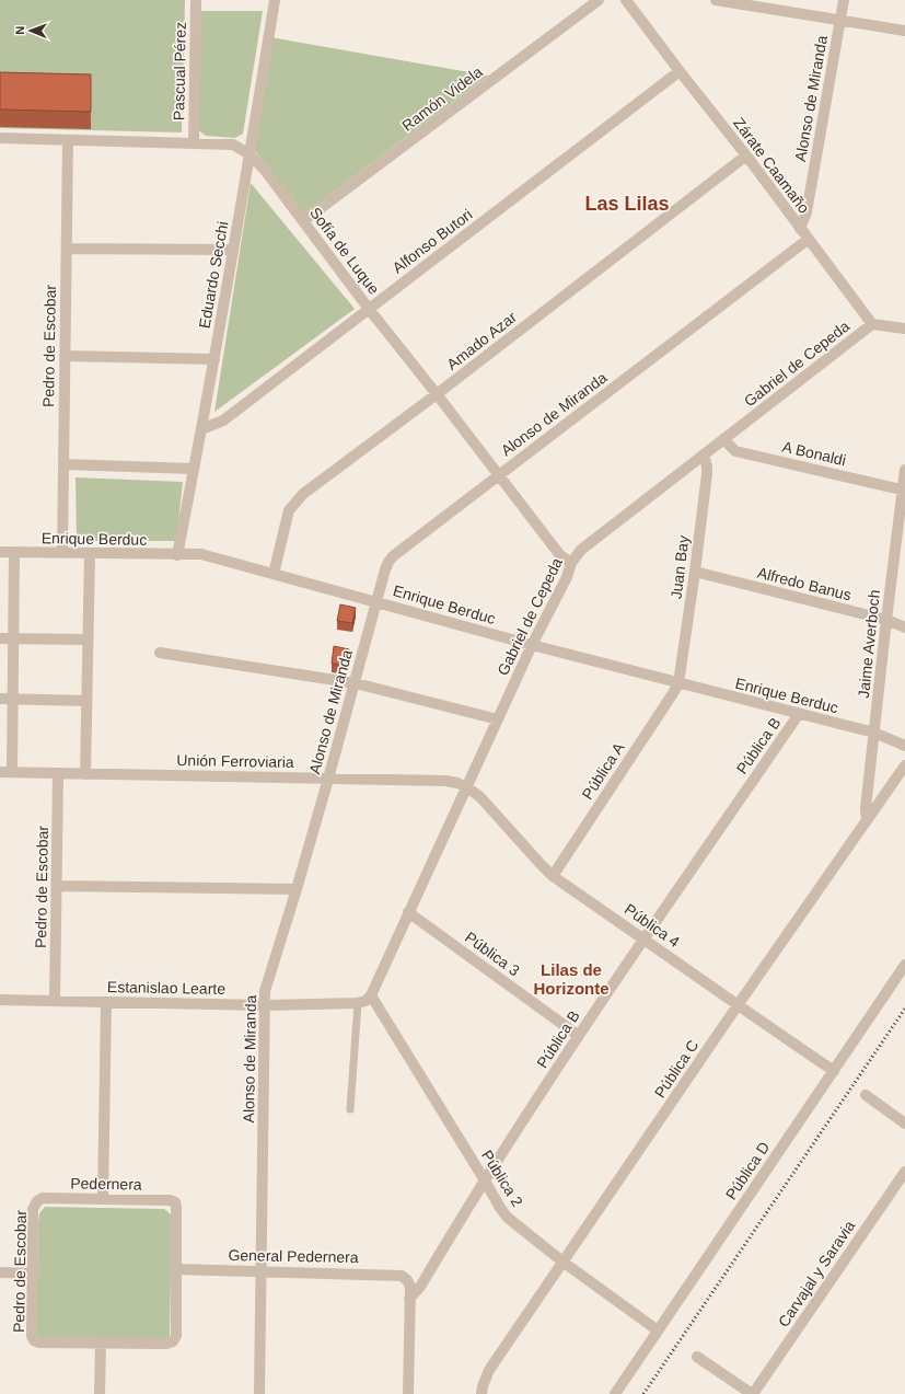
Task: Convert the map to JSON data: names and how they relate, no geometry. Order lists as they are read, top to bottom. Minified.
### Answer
{"streets":{"street":["Pascual Pérez","Ramón Videla","Alonso de Miranda","Zárate Caamaño","Alfonso Butori","Sofía de Luque","Eduardo Secchi","Amado Azar","Pedro de Escobar","Gabriel de Cepeda","A Bonaldi","Enrique Berduc","Juan Bay","Alfredo Banus","Jaime Averboch","Pública B","Unión Ferroviaria","Pública A","Pública 4","Pública 3","Estanislao Learte","Pública C","Pública D","Pública 2","Pedernera","General Pedernera","Carvajal y Saravia"]},"crossings":[["Pascual Pérez","Sofía de Luque"],["Ramón Videla","Sofía de Luque"],["Alonso de Miranda","Zárate Caamaño"],["Alonso de Miranda","Sofía de Luque"],["Alonso de Miranda","Enrique Berduc"],["Alonso de Miranda","Unión Ferroviaria"],["Alonso de Miranda","Estanislao Learte"],["Alonso de Miranda","General Pedernera"],["Zárate Caamaño","Alfonso Butori"],["Zárate Caamaño","Amado Azar"],["Zárate Caamaño","Gabriel de Cepeda"],["Alfonso Butori","Sofía de Luque"],["Alfonso Butori","Eduardo Secchi"],["Sofía de Luque","Eduardo Secchi"],["Sofía de Luque","Amado Azar"],["Sofía de Luque","Pedro de Escobar"],["Sofía de Luque","Gabriel de Cepeda"],["Eduardo Secchi","Enrique Berduc"],["Amado Azar","Enrique Berduc"],["Pedro de Escobar","Enrique Berduc"],["Pedro de Escobar","Unión Ferroviaria"],["Pedro de Escobar","Estanislao Learte"],["Pedro de Escobar","Pedernera"],["Gabriel de Cepeda","A Bonaldi"],["Gabriel de Cepeda","Enrique Berduc"],["Gabriel de Cepeda","Juan Bay"],["Gabriel de Cepeda","Unión Ferroviaria"],["Gabriel de Cepeda","Pública 4"],["Gabriel de Cepeda","Pública 3"],["Gabriel de Cepeda","Pública 2"],["A Bonaldi","Jaime Averboch"],["Enrique Berduc","Juan Bay"],["Enrique Berduc","Jaime Averboch"],["Enrique Berduc","Pública B"],["Enrique Berduc","Pública A"],["Juan Bay","Alfredo Banus"],["Juan Bay","Pública A"],["Alfredo Banus","Jaime Averboch"],["Jaime Averboch","Pública C"],["Pública B","Pública 4"],["Pública B","Pública 3"],["Pública B","Pública 2"],["Pública B","General Pedernera"],["Unión Ferroviaria","Pública 4"],["Pública A","Pública 4"],["Pública 4","Pública C"],["Pública 4","Pública D"],["Pública C","Pública 2"],["Pública D","Pública 2"],["Pedernera","General Pedernera"]],"districts":["Las Lilas","Lilas de Horizonte"],"north":"left"}
